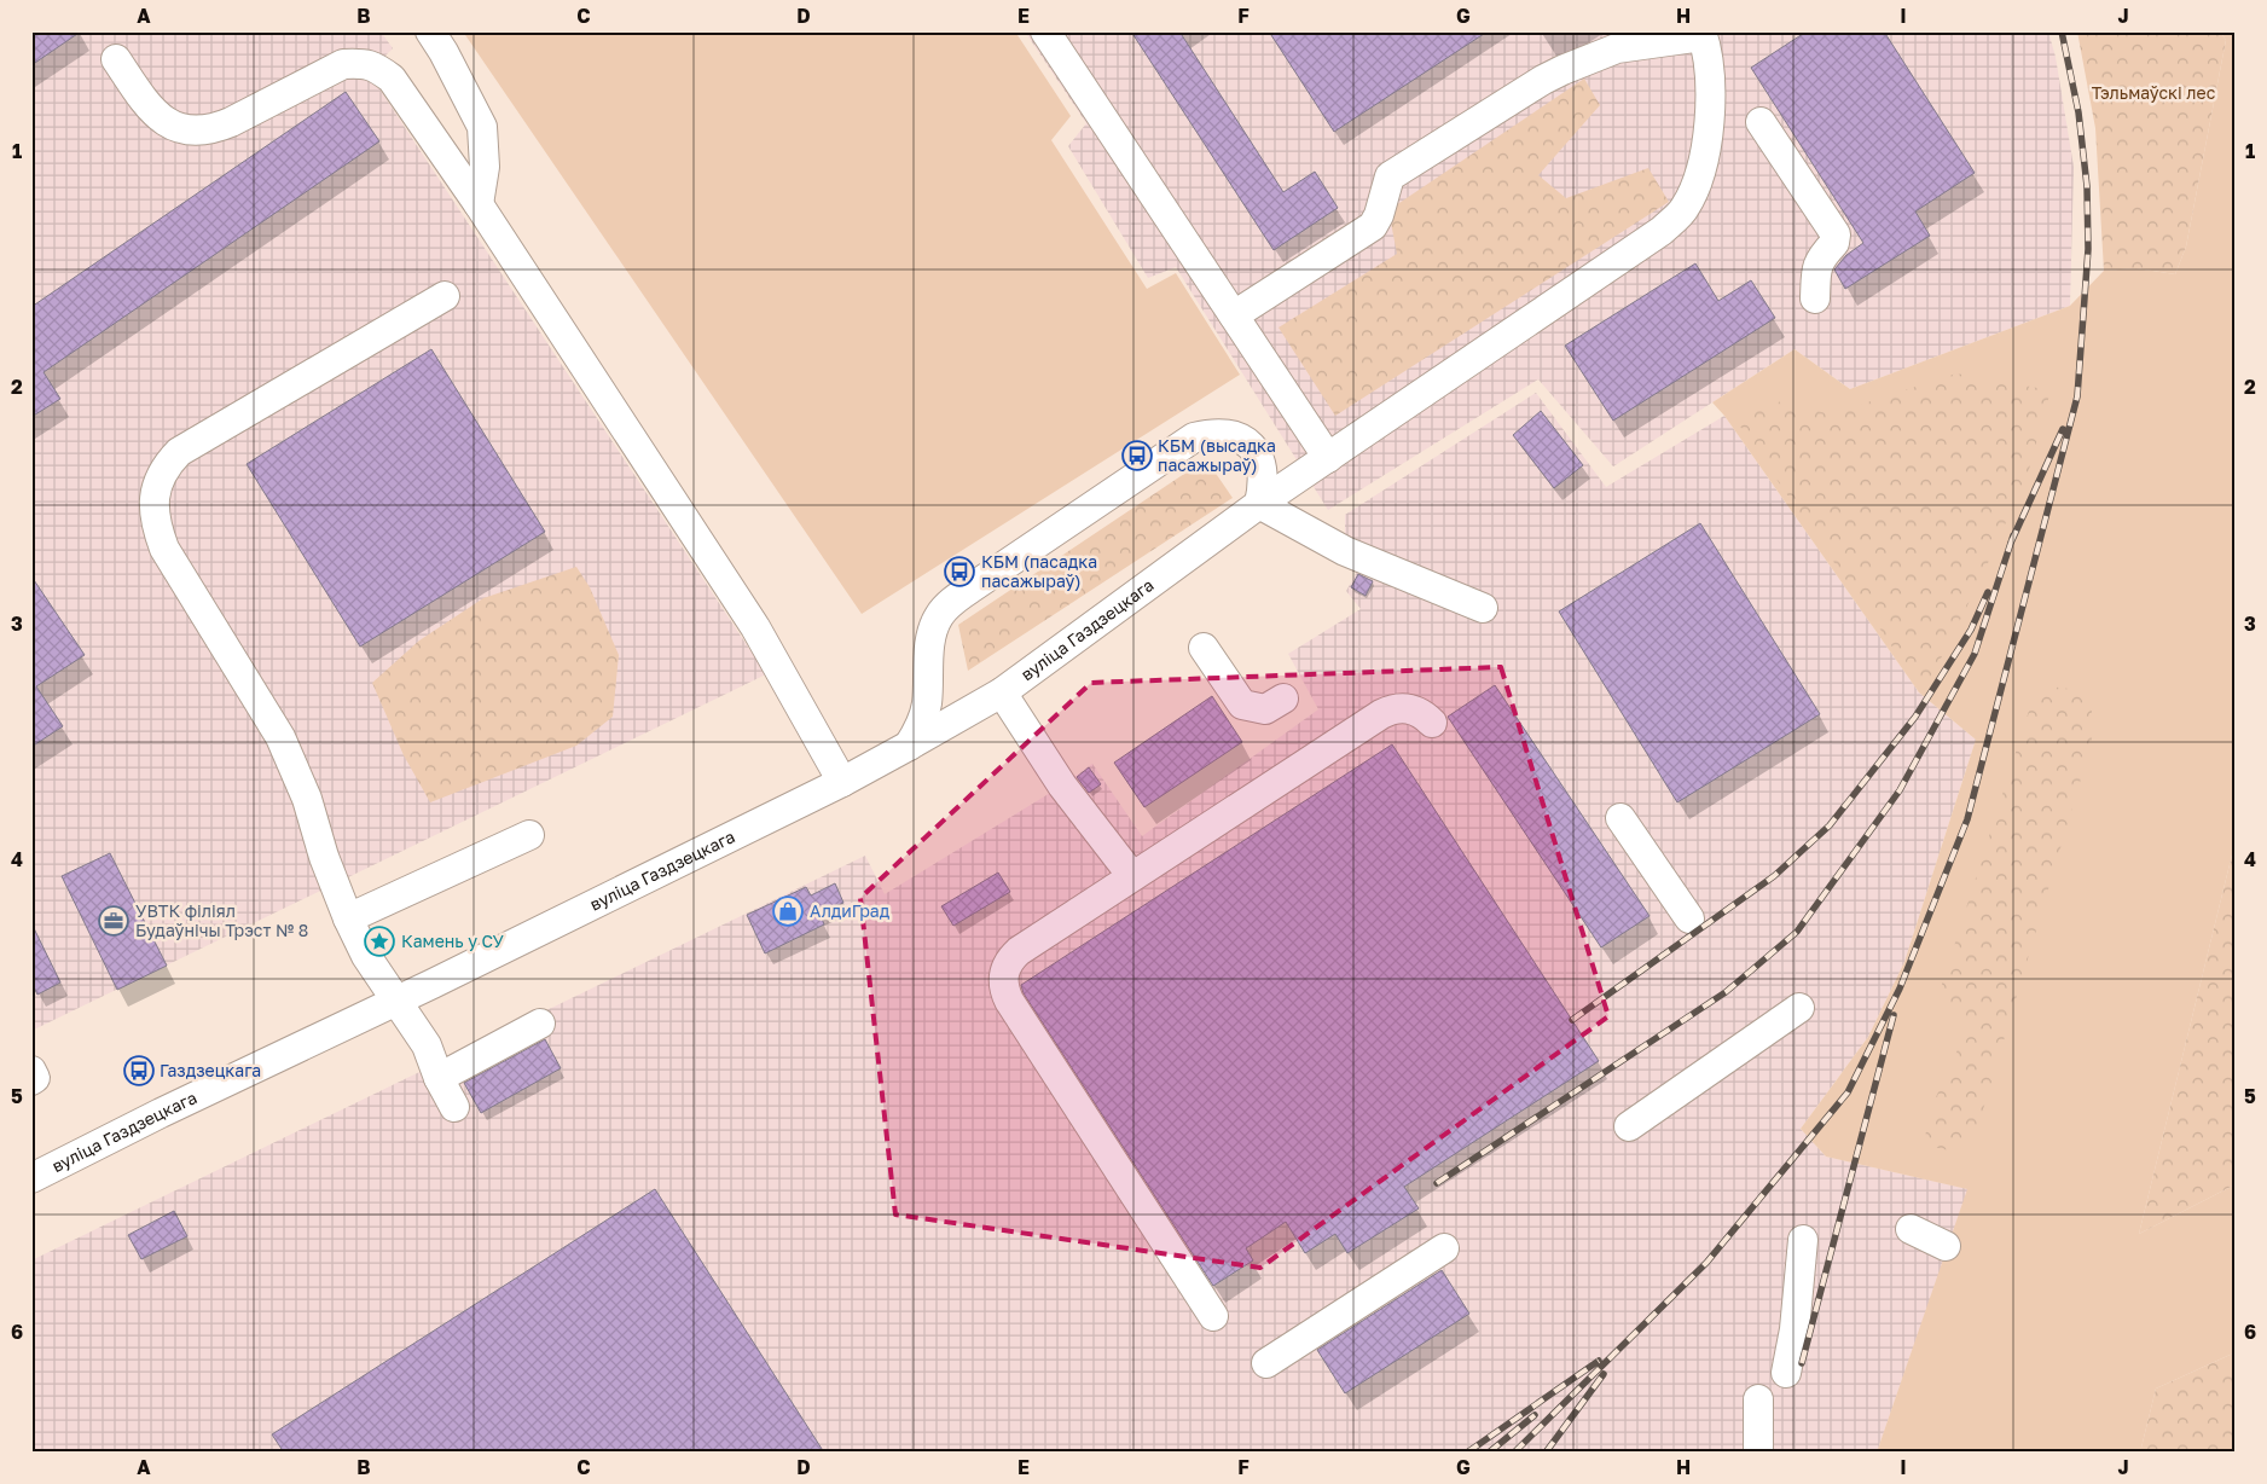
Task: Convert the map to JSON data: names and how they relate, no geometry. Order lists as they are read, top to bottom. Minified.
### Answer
{"streets":{"street":["вуліца Газдзецкага"]},"parks":["Тэльмаўскі лес"],"places":{"bus stop":["КБМ (высадка пасажыраў)","КБМ (пасадка пасажыраў)","Газдзецкага"],"shop":["АлдиГрад"],"office":["УВТК філіял Будаўнічы Трэст № 8"],"place":["Камень у СУ"]},"grid":{"columns":["A","B","C","D","E","F","G","H","I","J"],"rows":["1","2","3","4","5","6"]}}
